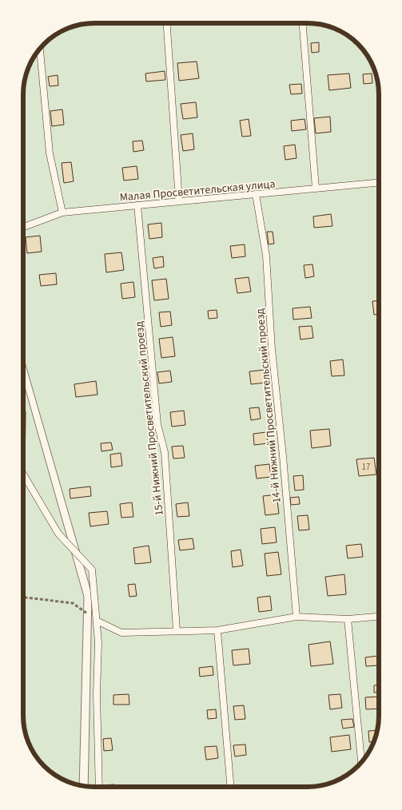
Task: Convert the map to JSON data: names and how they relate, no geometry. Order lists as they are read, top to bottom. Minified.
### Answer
{"streets":{"lane":["Малая Просветительская улица","14-й Нижний Просветительский проезд","15-й Нижний Просветительский проезд"]},"crossings":[["Малая Просветительская улица","14-й Нижний Просветительский проезд"],["Малая Просветительская улица","15-й Нижний Просветительский проезд"]],"house_numbers":["17"]}
